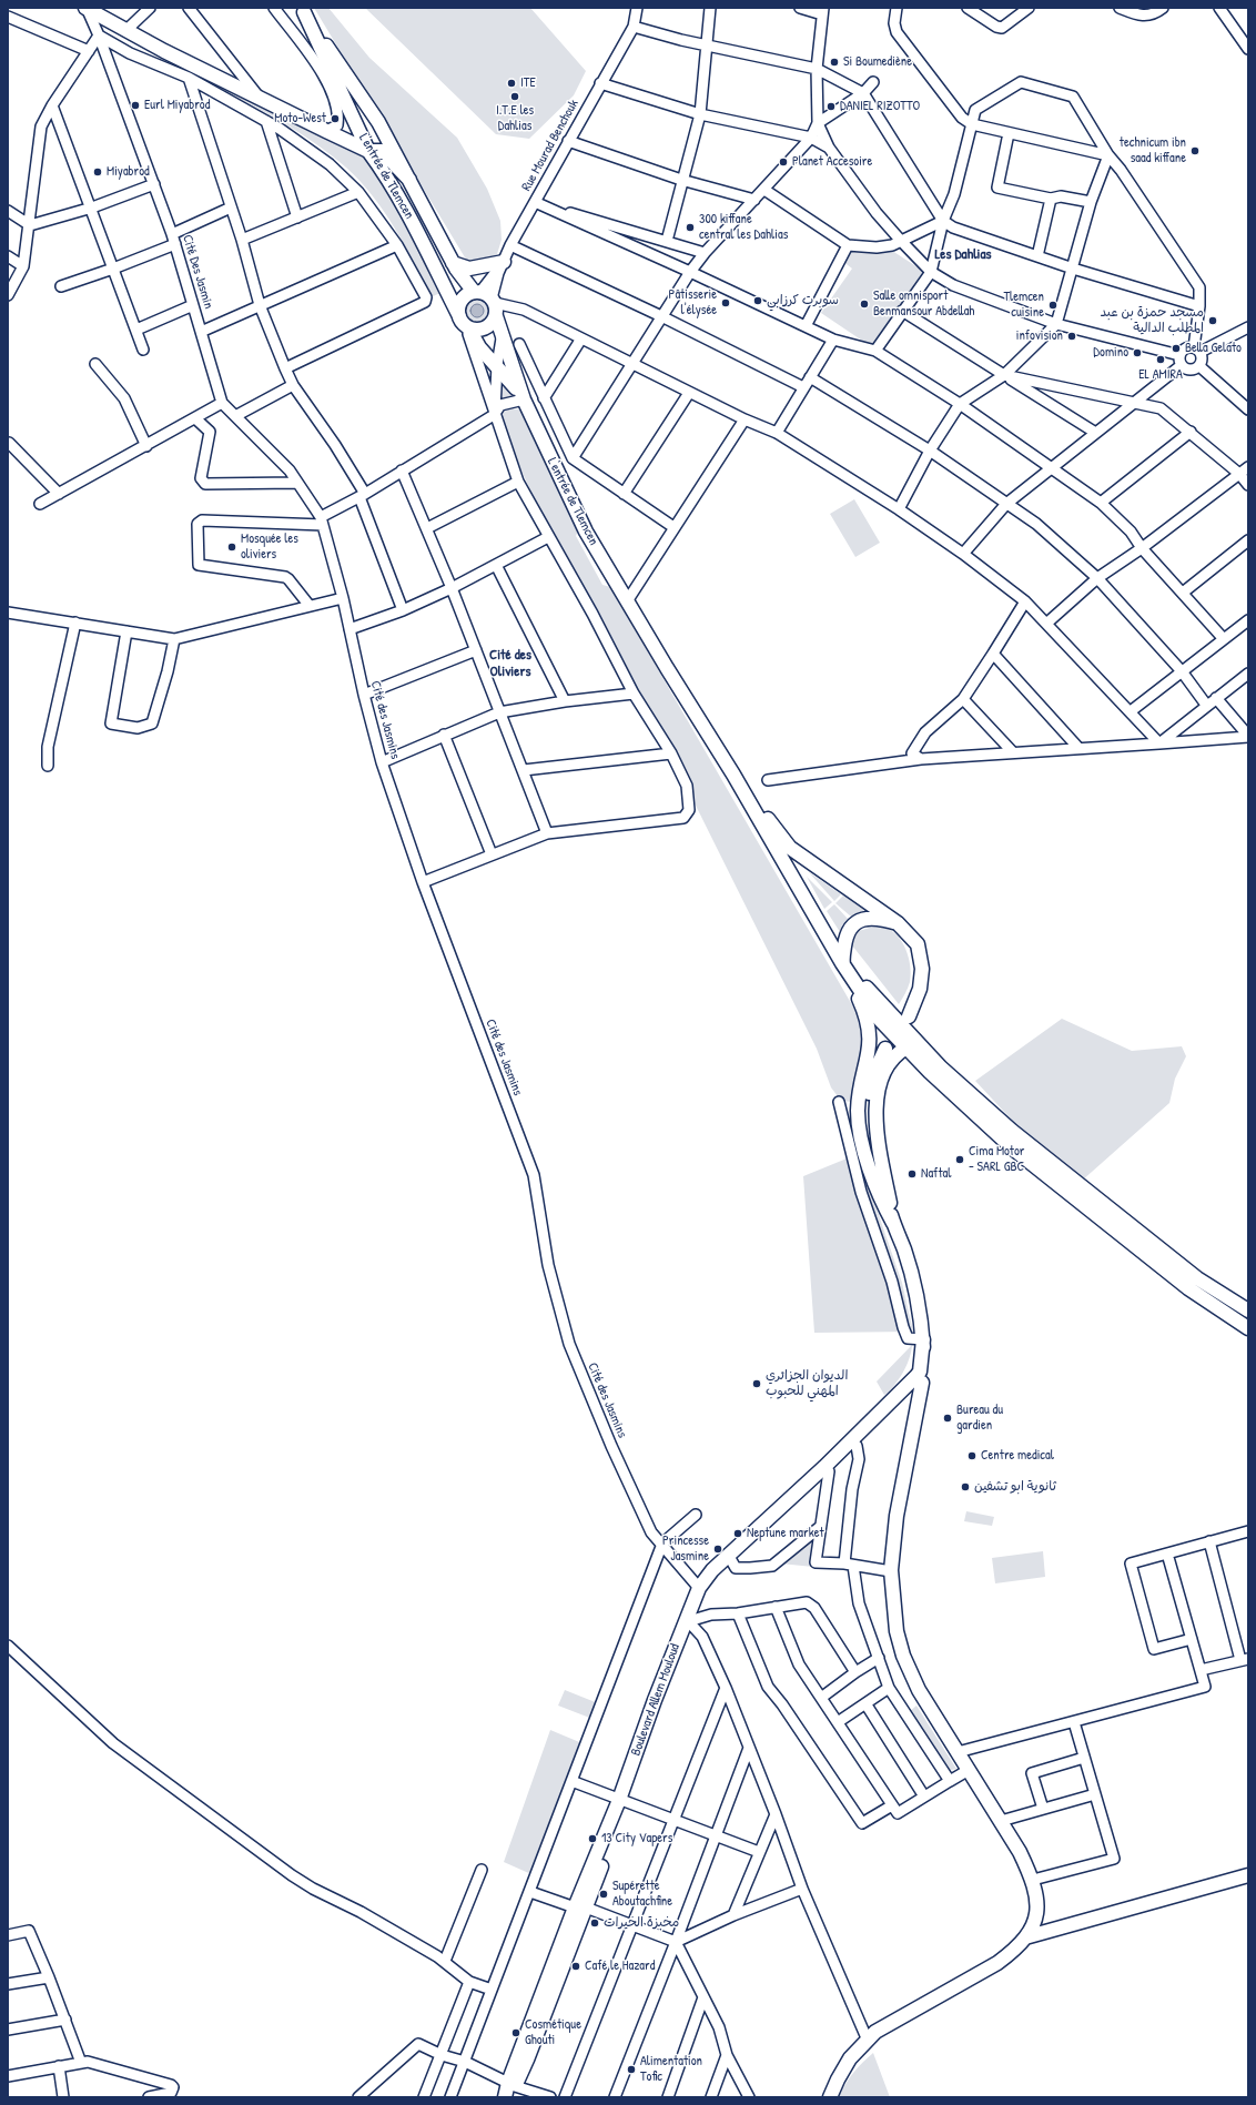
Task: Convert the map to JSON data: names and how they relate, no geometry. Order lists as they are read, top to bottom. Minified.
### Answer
{"streets":{"main road":["L'entrée de Tlemcen","Boulevard Allem Mouloud"],"street":["Rue Mourad Benchouk","Cité Des Jasmin","Cité des Jasmins"]},"crossings":[["Rue Mourad Benchouk","L'entrée de Tlemcen"],["Cité Des Jasmin","Cité des Jasmins"],["Cité des Jasmins","Boulevard Allem Mouloud"]],"districts":["Les Dahlias","Cité des Oliviers"],"places":["Si Boumediène","ITE","I.T.E les Dahlias","Eurl Miyabrod","DANIEL RIZOTTO","Moto-West","technicum ibn saad kiffane","Planet Accesoire","Miyabrod","300 kiffane central les Dahlias","سوبرت كرزابي","Pâtisserie l'élysée","Salle omnisport Benmansour Abdellah","Tlemcen cuisine","مسجد حمزة بن عبد المطلب الدالية","infovision","Bella Gelato","Domino","EL AMIRA","Mosquée les oliviers","Cima Motor - SARL GBC","Naftal","الديوان الجزائري المهني للحبوب","Bureau du gardien","Centre medical","ثانوية ابو تشفين","Neptune market","Princesse Jasmine","13 City Vapers","Supérette Aboutachfine","مخبزة الخيرات","Café le Hazard","Cosmétique Ghouti","Alimentation Tofic"]}
